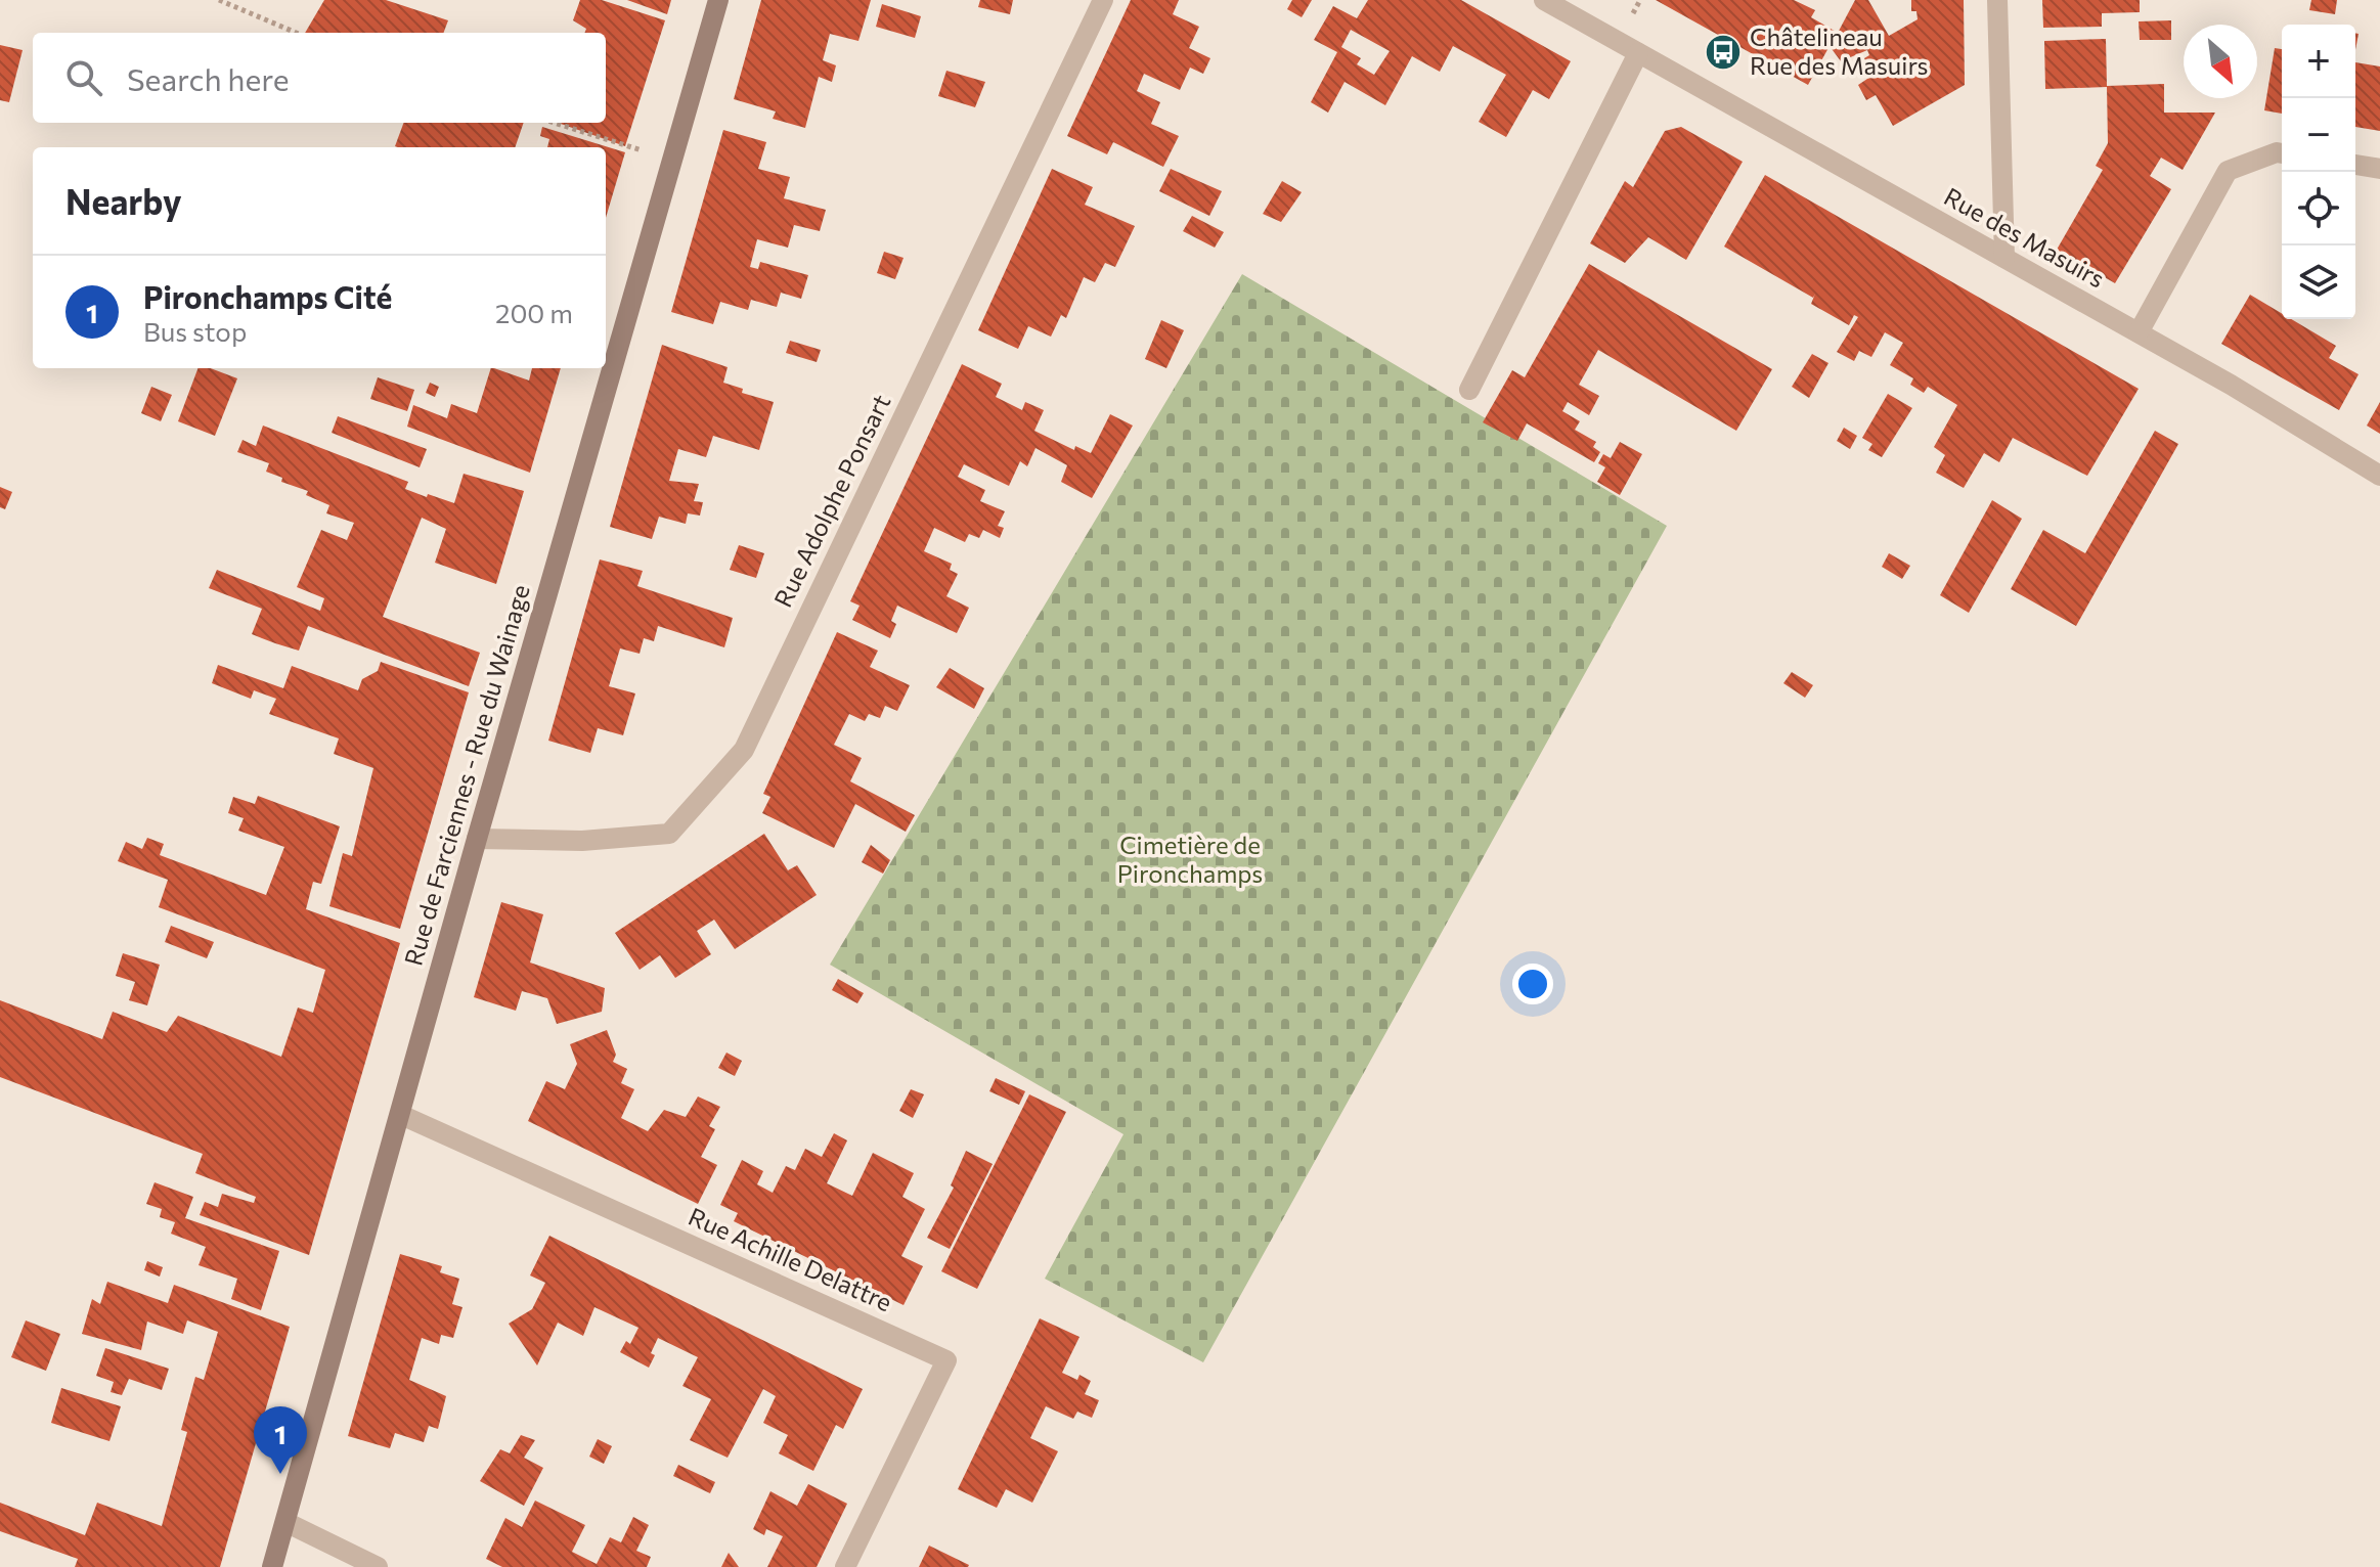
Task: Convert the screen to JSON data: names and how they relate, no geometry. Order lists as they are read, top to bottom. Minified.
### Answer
{"streets":{"street":["Rue des Masuirs","Rue Adolphe Ponsart","Rue de Farciennes - Rue du Wainage","Rue Achille Delattre"]},"crossings":[["Rue Adolphe Ponsart","Rue de Farciennes - Rue du Wainage"],["Rue de Farciennes - Rue du Wainage","Rue Achille Delattre"]],"parks":["Cimetière de Pironchamps"],"places":{"bus stop":["Châtelineau Rue des Masuirs"]},"north":"bottom right","page":{"map_buttons":["+","−"],"search":"Search here","heading":"Nearby","list":[{"mark":"1","name":"Pironchamps Cité","note":"Bus stop","value":"200 m"}],"pins":"1"}}
